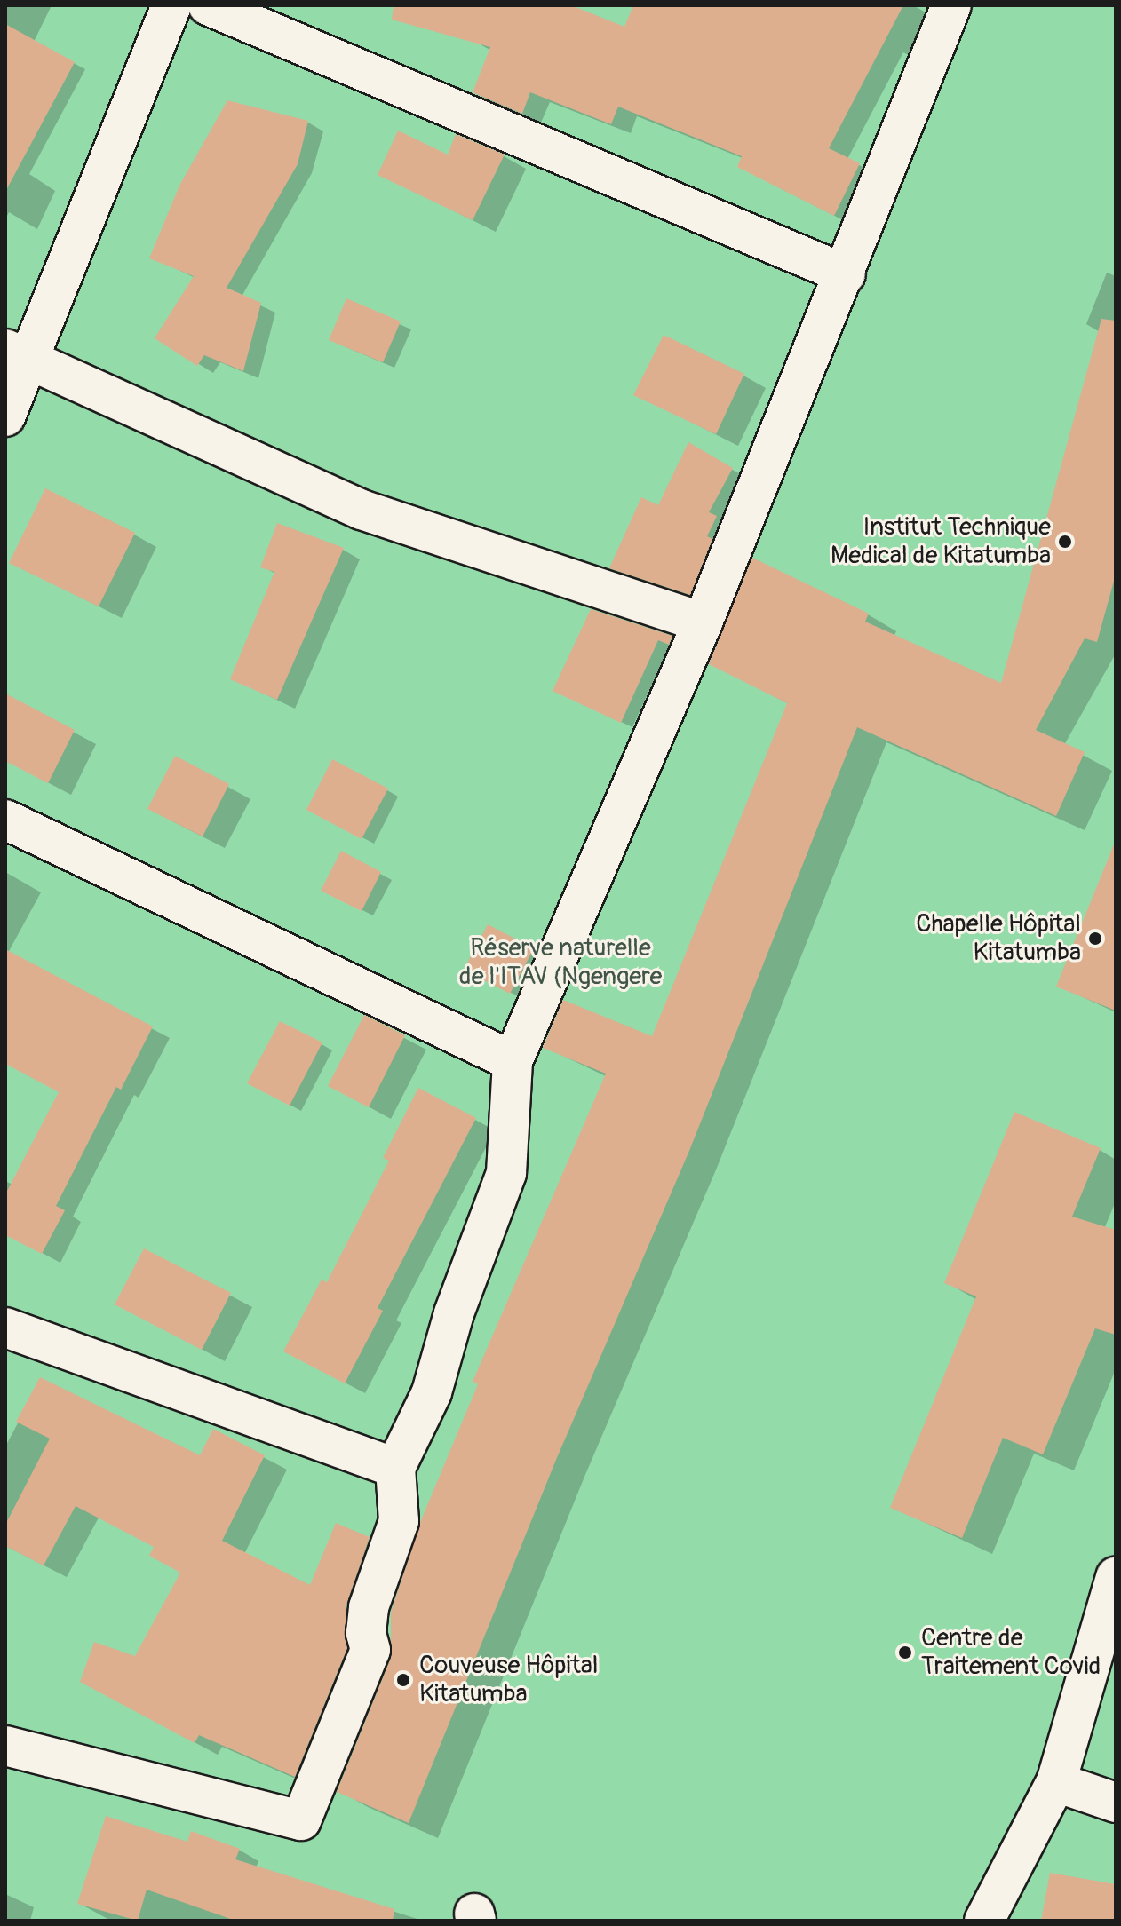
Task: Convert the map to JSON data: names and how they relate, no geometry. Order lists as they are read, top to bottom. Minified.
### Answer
{"parks":["Réserve naturelle de l'ITAV (Ngengere"],"places":["Institut Technique Medical de Kitatumba","Chapelle Hôpital Kitatumba","Centre de Traitement Covid","Couveuse Hôpital Kitatumba"]}
